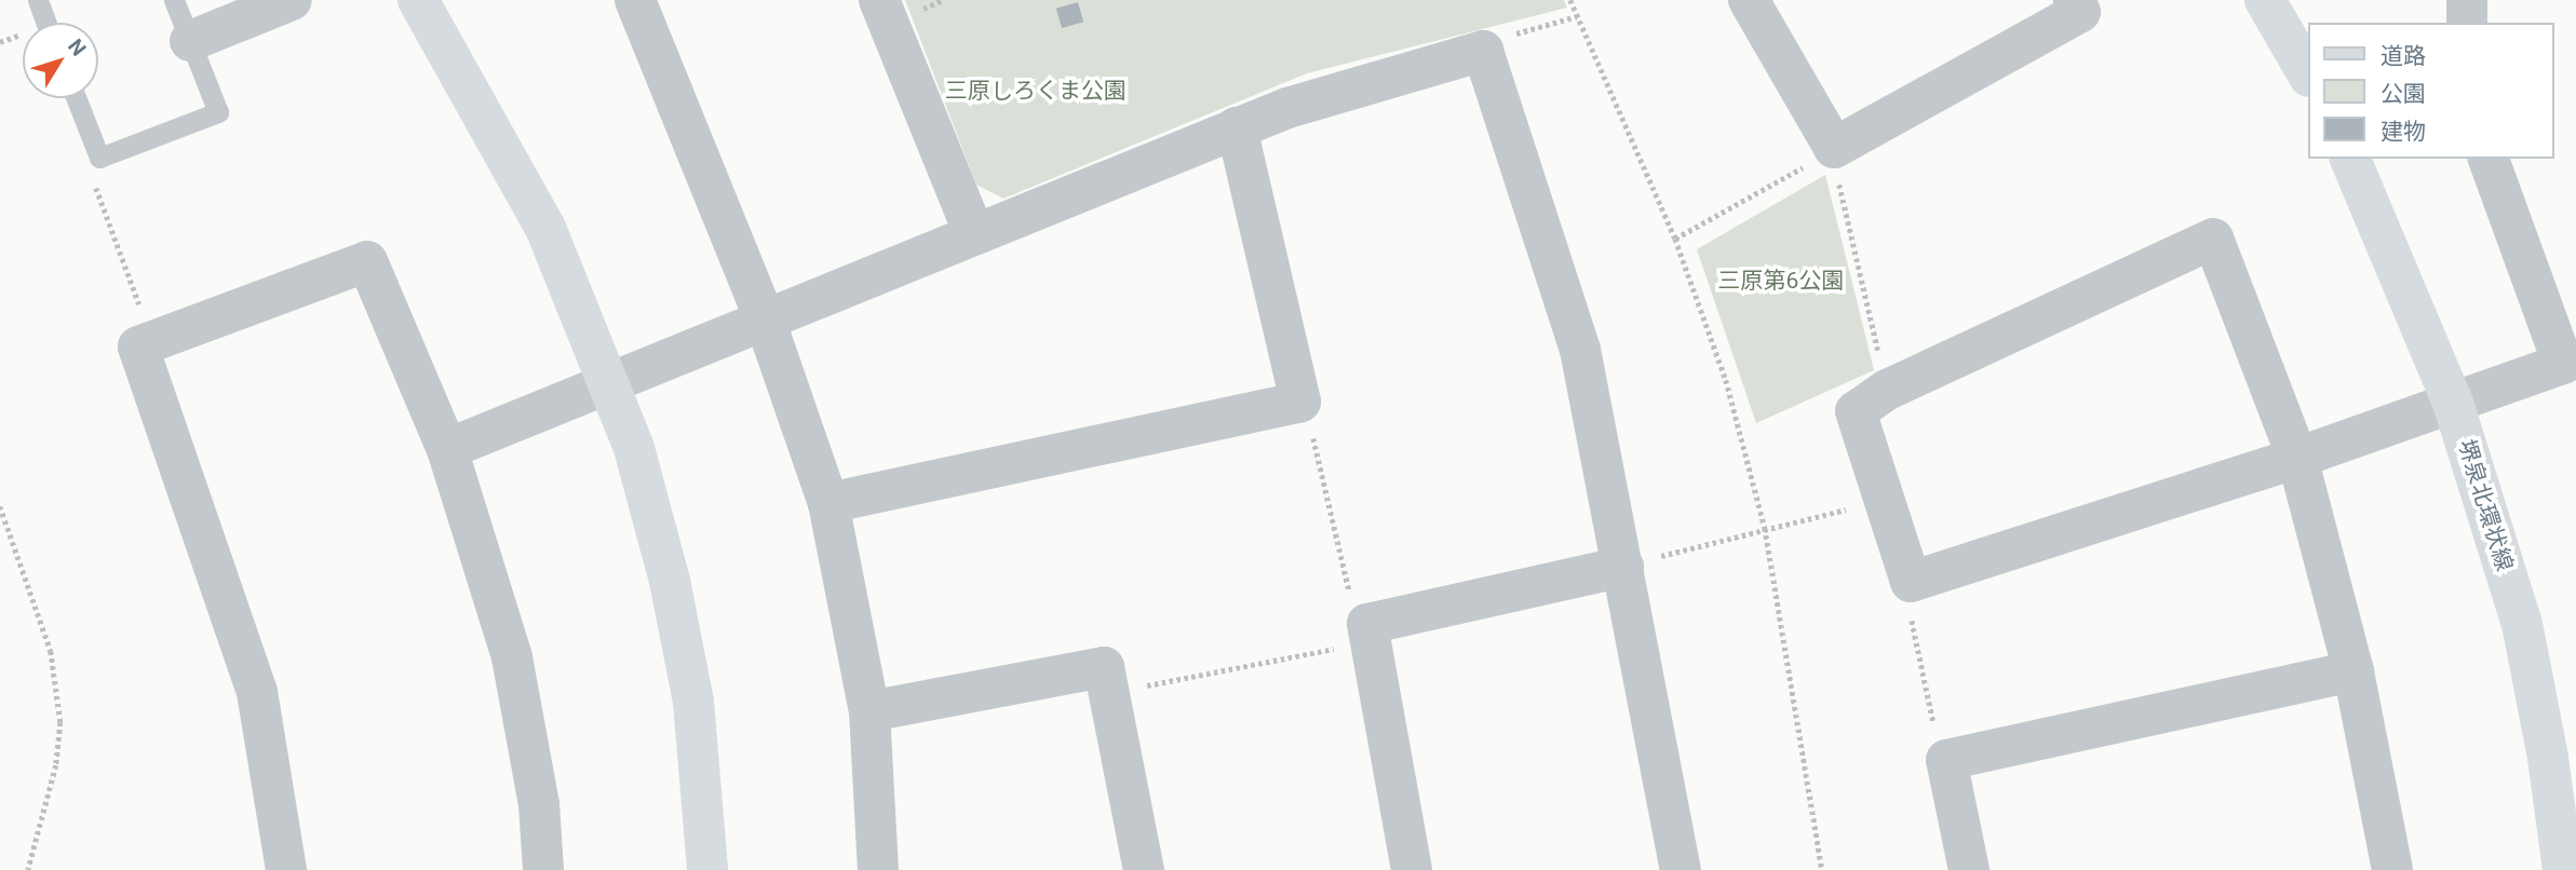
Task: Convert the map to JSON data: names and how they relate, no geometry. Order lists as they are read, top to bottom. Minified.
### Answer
{"streets":{"street":["堺泉北環状線"]},"parks":["三原しろくま公園","三原第6公園"],"legend":["道路","公園","建物"],"north":"top right"}
